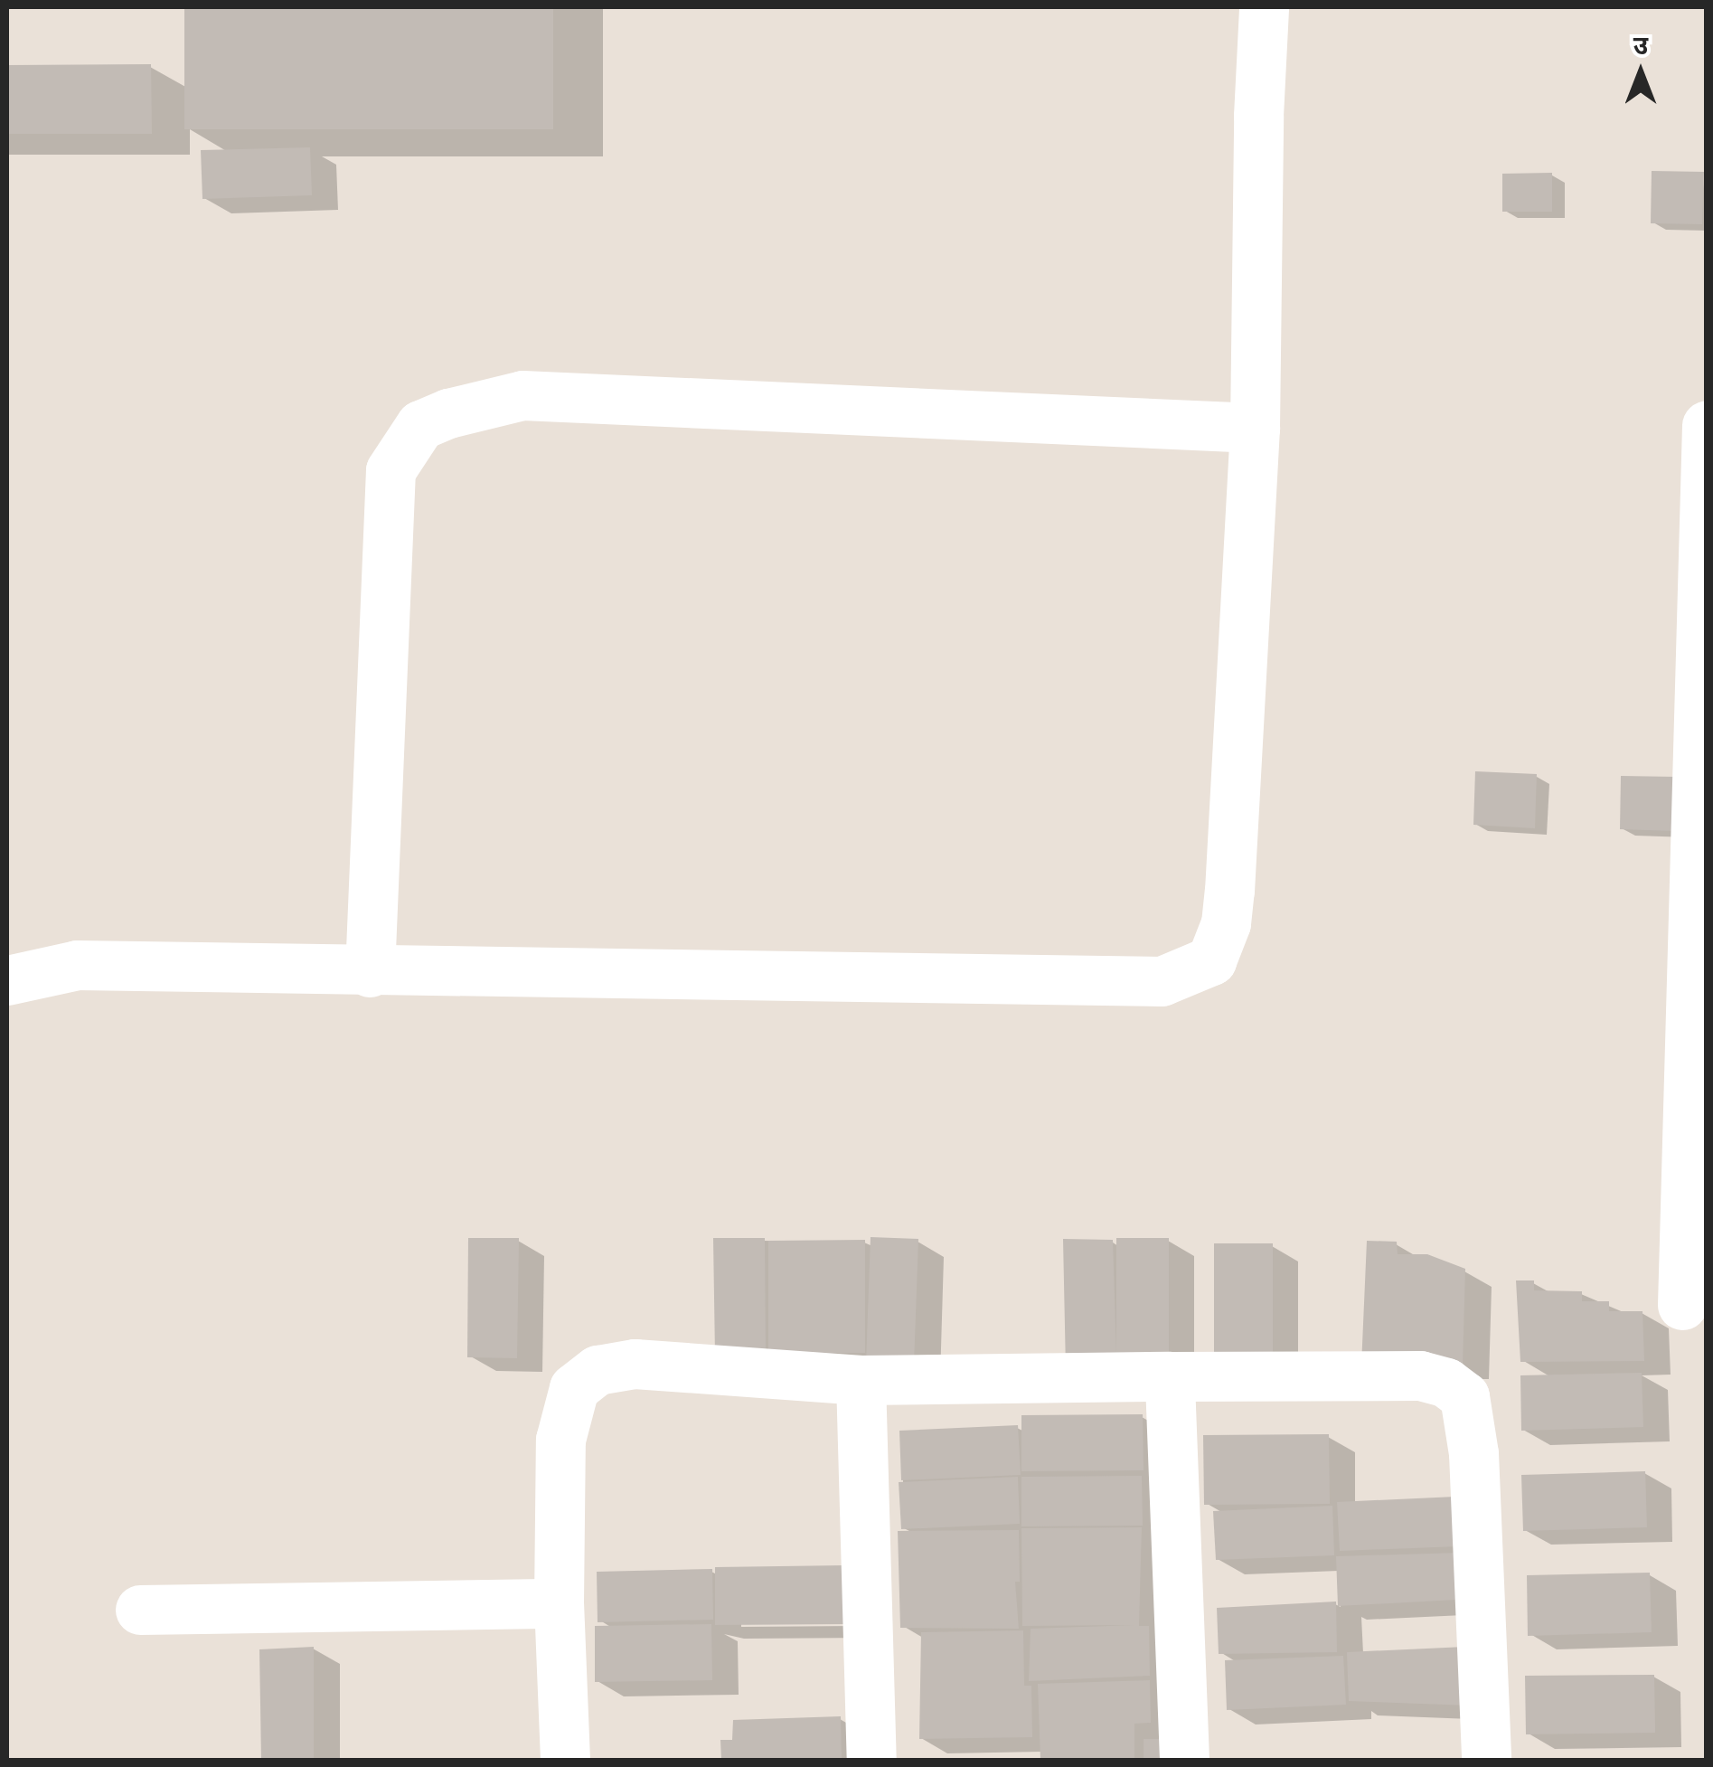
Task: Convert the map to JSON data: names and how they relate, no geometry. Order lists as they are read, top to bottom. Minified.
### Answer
{"north":"top"}
